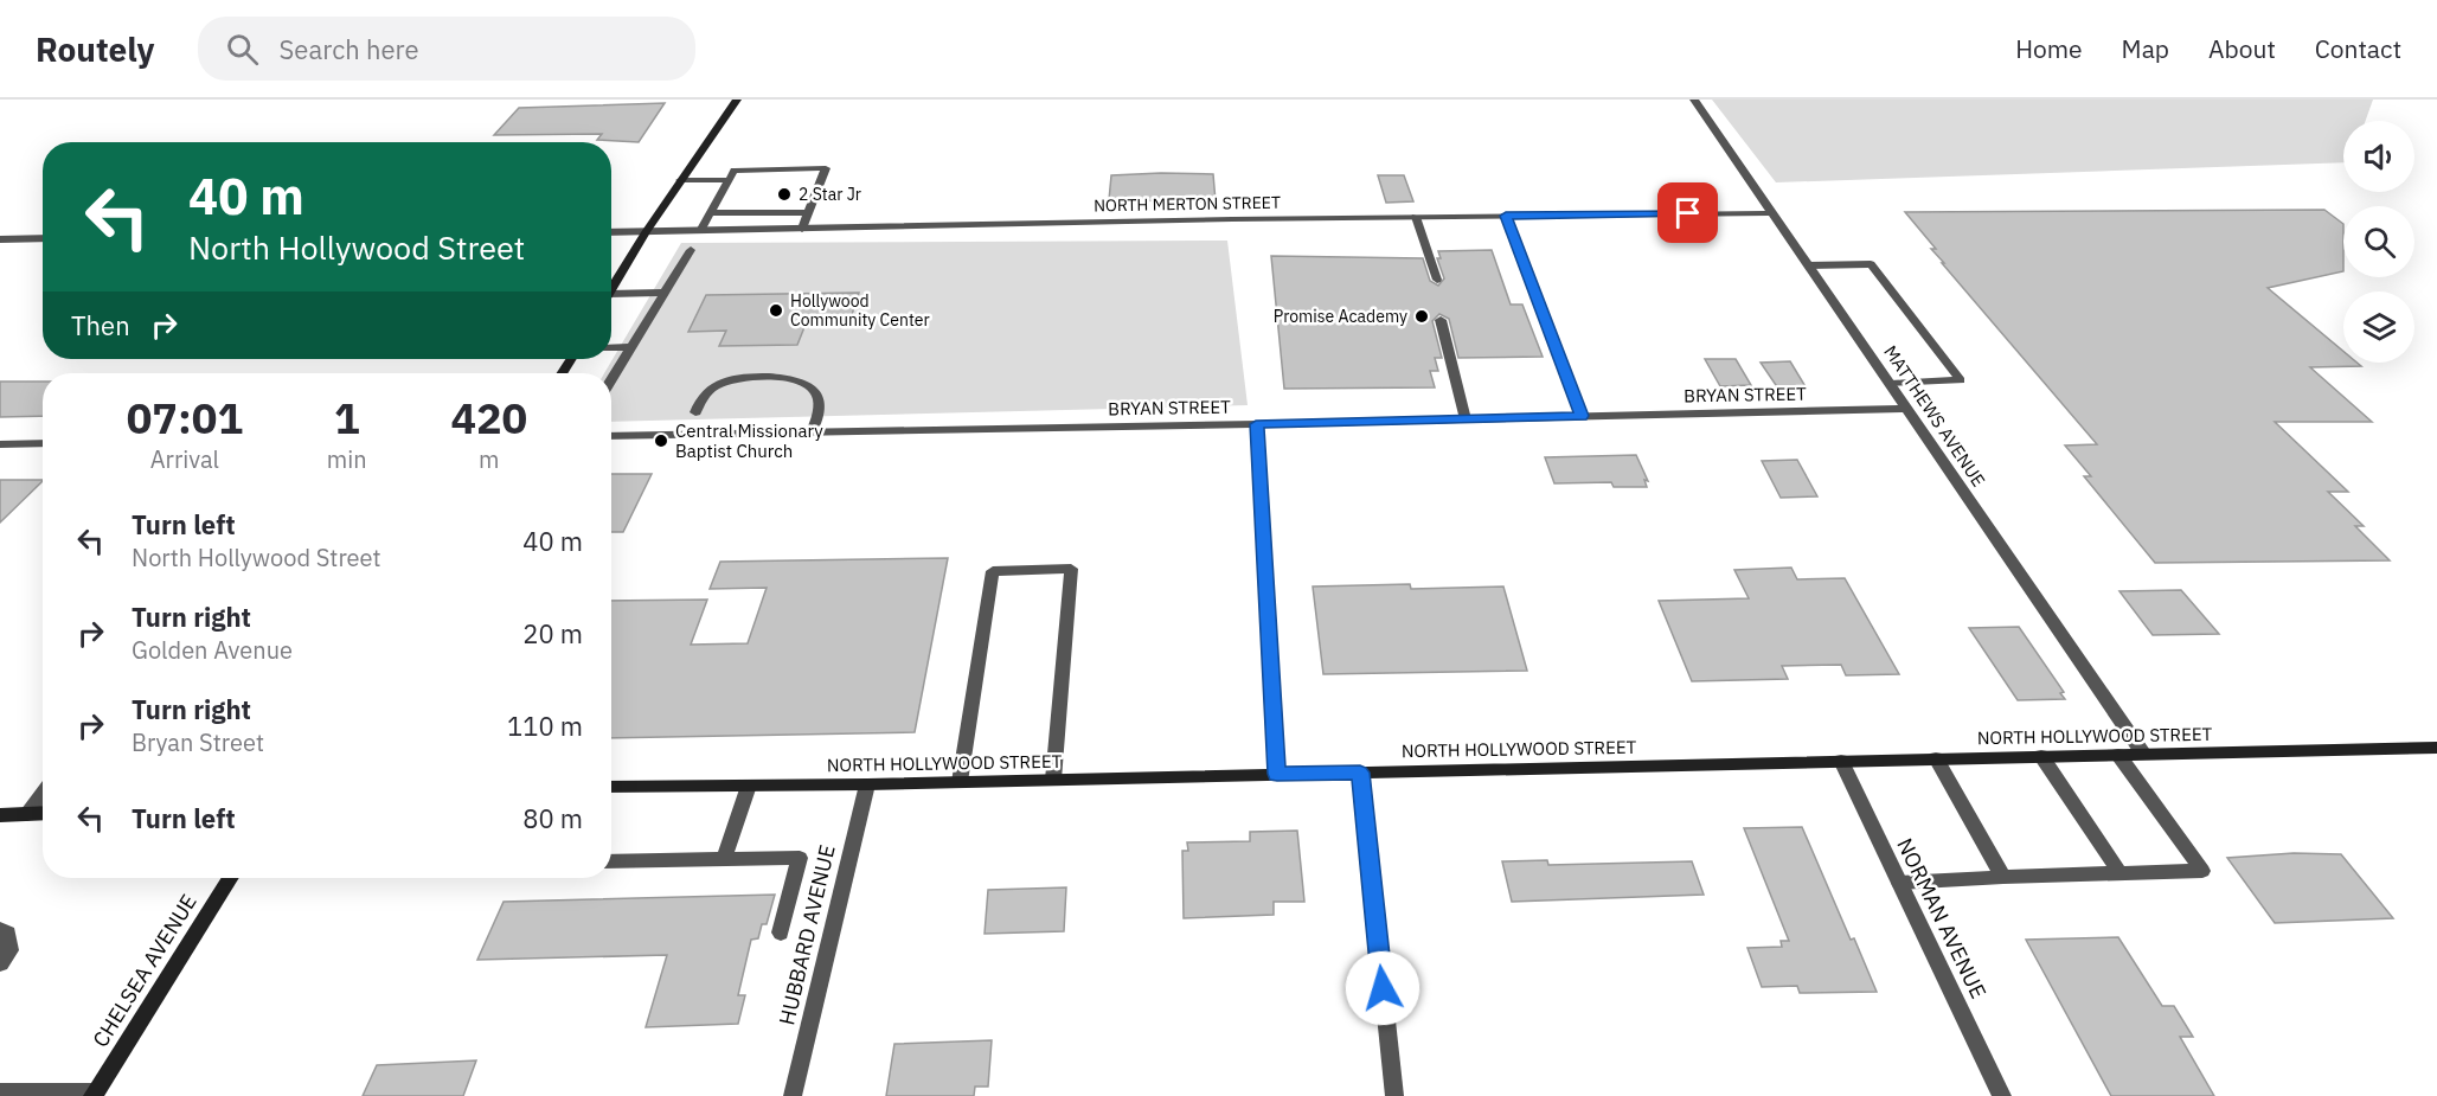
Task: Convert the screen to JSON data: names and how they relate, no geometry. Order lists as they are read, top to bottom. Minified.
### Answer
{"streets":{"main road":["NORTH HOLLYWOOD STREET","CHELSEA AVENUE"],"street":["NORTH MERTON STREET","BRYAN STREET","MATTHEWS AVENUE","NORMAN AVENUE","HUBBARD AVENUE"]},"crossings":[["NORTH MERTON STREET","MATTHEWS AVENUE"],["BRYAN STREET","MATTHEWS AVENUE"],["MATTHEWS AVENUE","NORTH HOLLYWOOD STREET"],["NORTH HOLLYWOOD STREET","NORMAN AVENUE"],["NORTH HOLLYWOOD STREET","HUBBARD AVENUE"]],"places":["2 Star Jr","Hollywood Community Center","Promise Academy","Central Missionary Baptist Church"],"page":{"header":"Routely","search":"Search here","nav":["Home","Map","About","Contact"],"turn":["40 m","North Hollywood Street"],"then":"Then","eta":["07:01","Arrival","1","min","420","m"],"list":[{"name":"Turn left","note":"North Hollywood Street","value":"40 m"},{"name":"Turn right","note":"Golden Avenue","value":"20 m"},{"name":"Turn right","note":"Bryan Street","value":"110 m"},{"name":"Turn left","value":"80 m"}]}}
